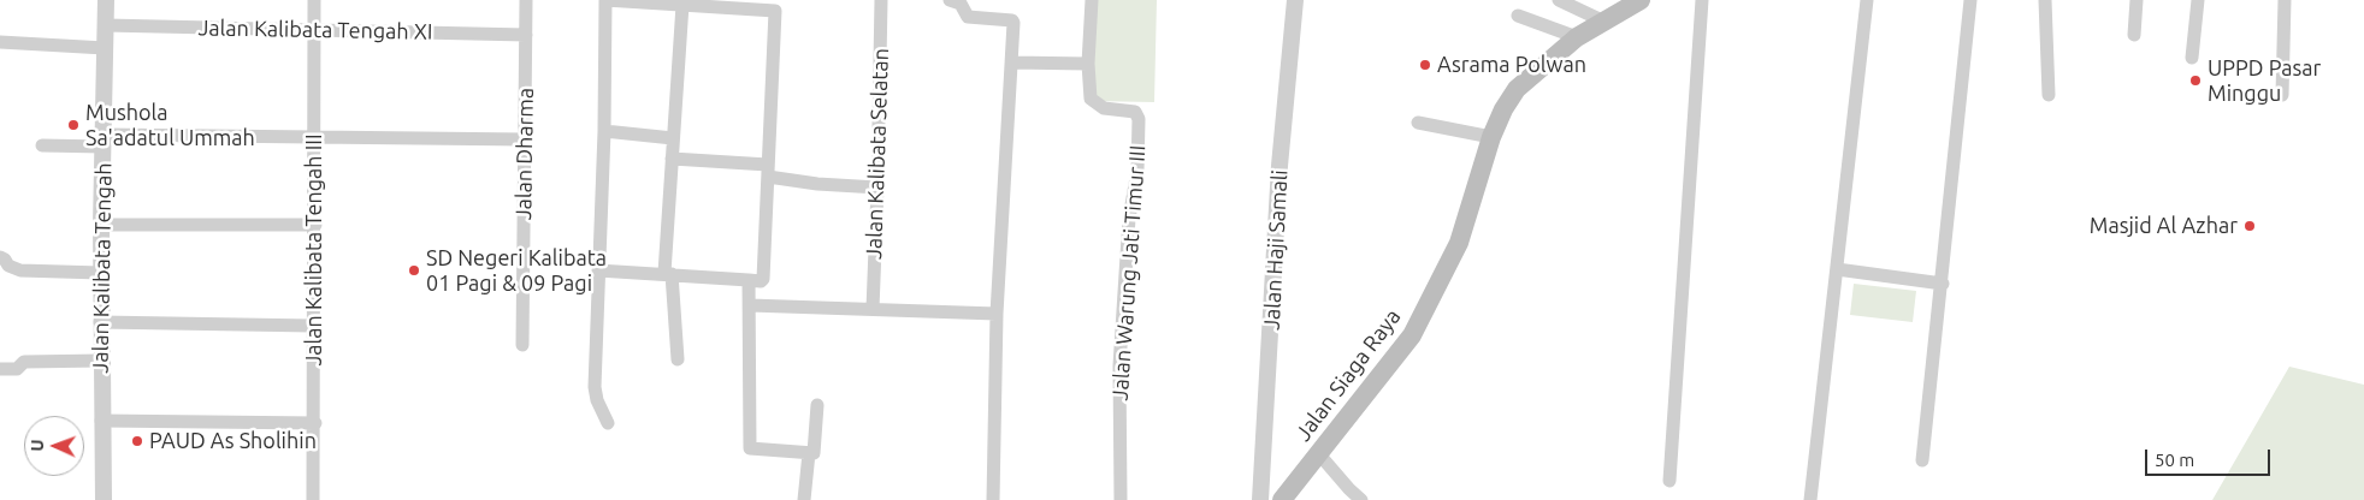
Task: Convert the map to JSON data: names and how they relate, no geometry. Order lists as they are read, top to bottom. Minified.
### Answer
{"streets":{"main road":["Jalan Siaga Raya"],"street":["Jalan Kalibata Tengah XI","Jalan Dharma","Jalan Kalibata Selatan","Jalan Kalibata Tengah III","Jalan Haji Samali","Jalan Kalibata Tengah","Jalan Warung Jati Timur III"]},"crossings":[["Jalan Kalibata Tengah XI","Jalan Dharma"],["Jalan Kalibata Tengah XI","Jalan Kalibata Tengah III"],["Jalan Kalibata Tengah XI","Jalan Kalibata Tengah"]],"places":["Asrama Polwan","UPPD Pasar Minggu","Mushola Sa'adatul Ummah","Masjid Al Azhar","SD Negeri Kalibata 01 Pagi & 09 Pagi","PAUD As Sholihin"],"scale_bar":"50 m","north":"left"}
